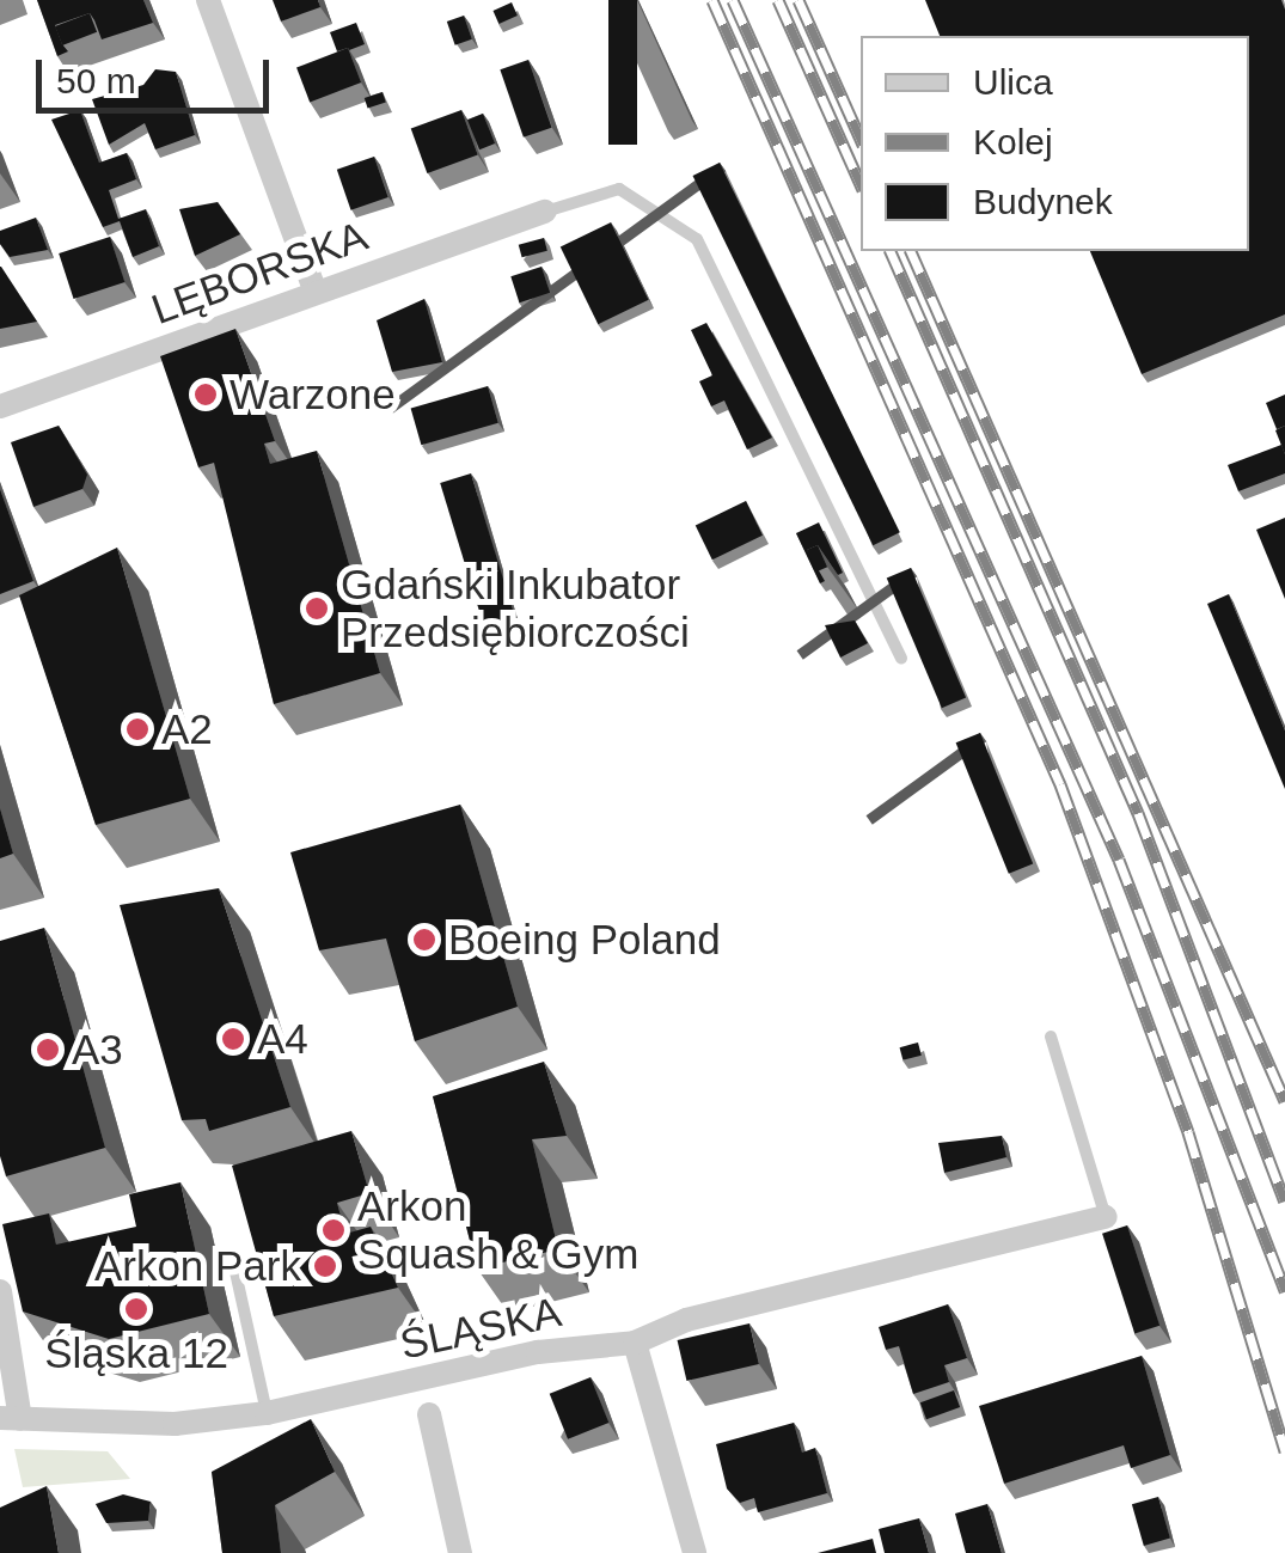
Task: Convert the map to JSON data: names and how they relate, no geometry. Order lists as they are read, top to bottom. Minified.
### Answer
{"streets":{"street":["LĘBORSKA","ŚLĄSKA"]},"places":["Warzone","Gdański Inkubator Przedsiębiorczości","A2","Boeing Poland","A4","A3","Arkon Squash & Gym","Arkon Park","Śląska 12"],"legend":["Ulica","Kolej","Budynek"],"scale_bar":"50 m"}
